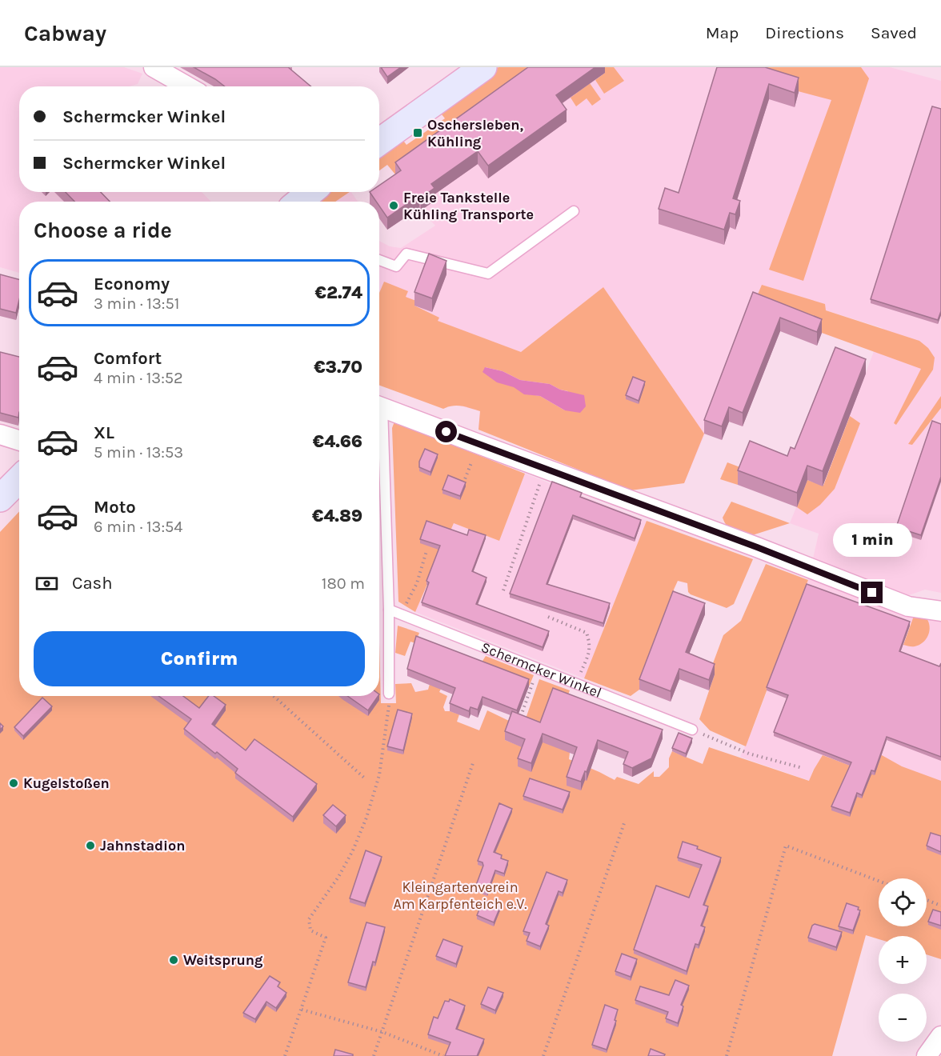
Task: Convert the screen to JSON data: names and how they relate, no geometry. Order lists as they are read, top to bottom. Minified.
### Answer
{"streets":{"lane":["Schermcker Winkel"]},"parks":["Kleingartenverein Am Karpfenteich e.V."],"places":{"transit":["Oschersleben, Kühling"],"other":["Freie Tankstelle Kühling Transporte","Kugelstoßen","Jahnstadion","Weitsprung"]},"page":{"header":"Cabway","nav":["Map","Directions","Saved"],"banner":["Schermcker Winkel","Schermcker Winkel"],"heading":"Choose a ride","list":[{"name":"Economy","note":"3 min · 13:51","value":"€2.74"},{"name":"Comfort","note":"4 min · 13:52","value":"€3.70"},{"name":"XL","note":"5 min · 13:53","value":"€4.66"},{"name":"Moto","note":"6 min · 13:54","value":"€4.89"}],"bubble":"1 min","pay":["Cash","180 m"],"buttons":"Confirm","map_buttons":["+","−"]}}
